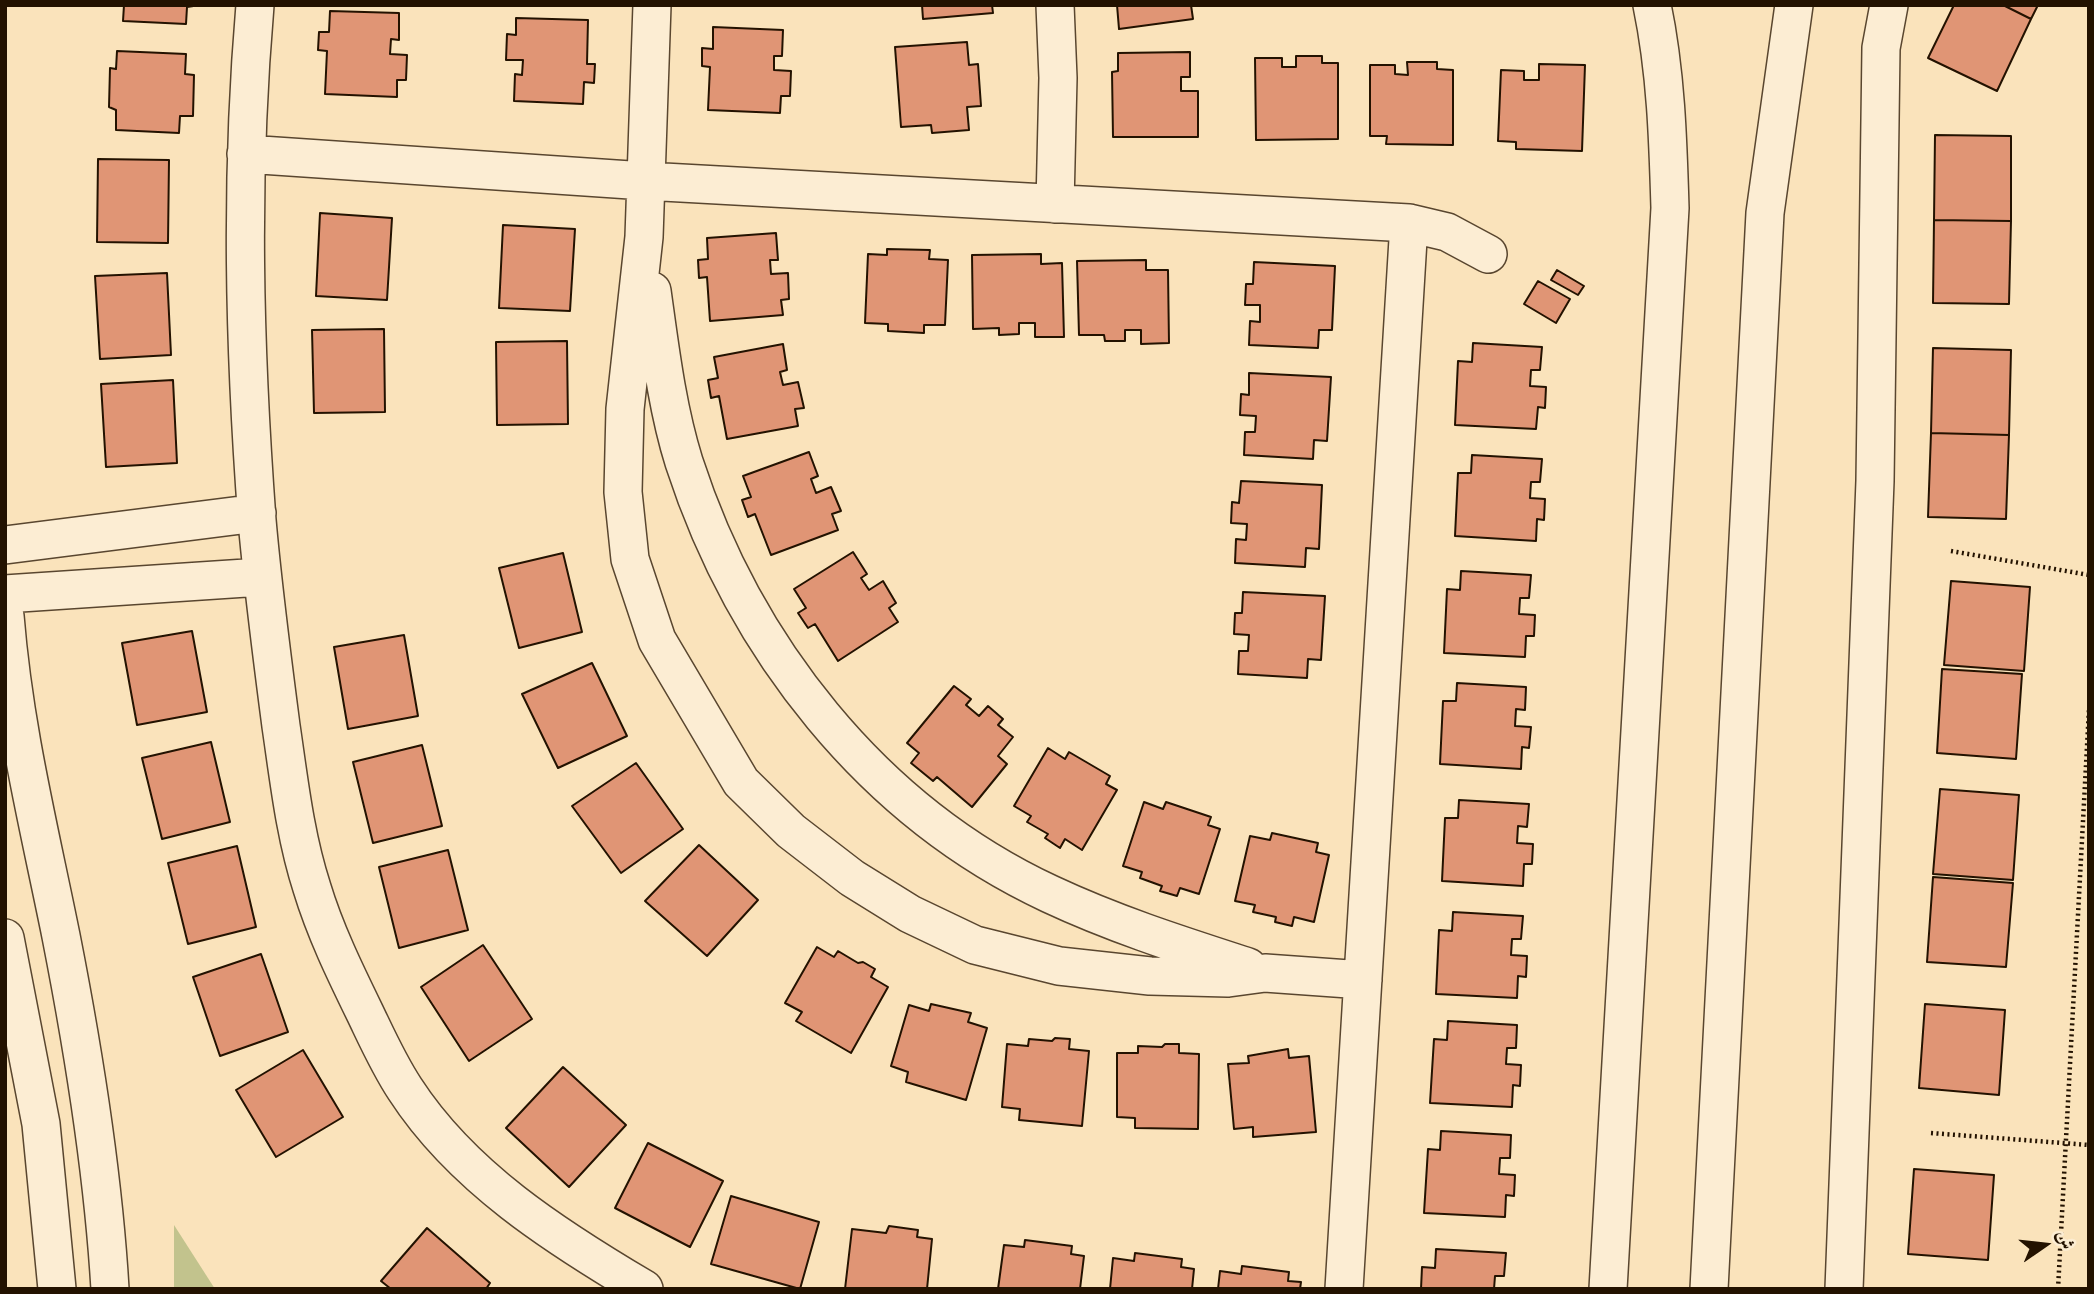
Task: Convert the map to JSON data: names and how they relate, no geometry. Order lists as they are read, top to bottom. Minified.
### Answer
{"north":"right"}
